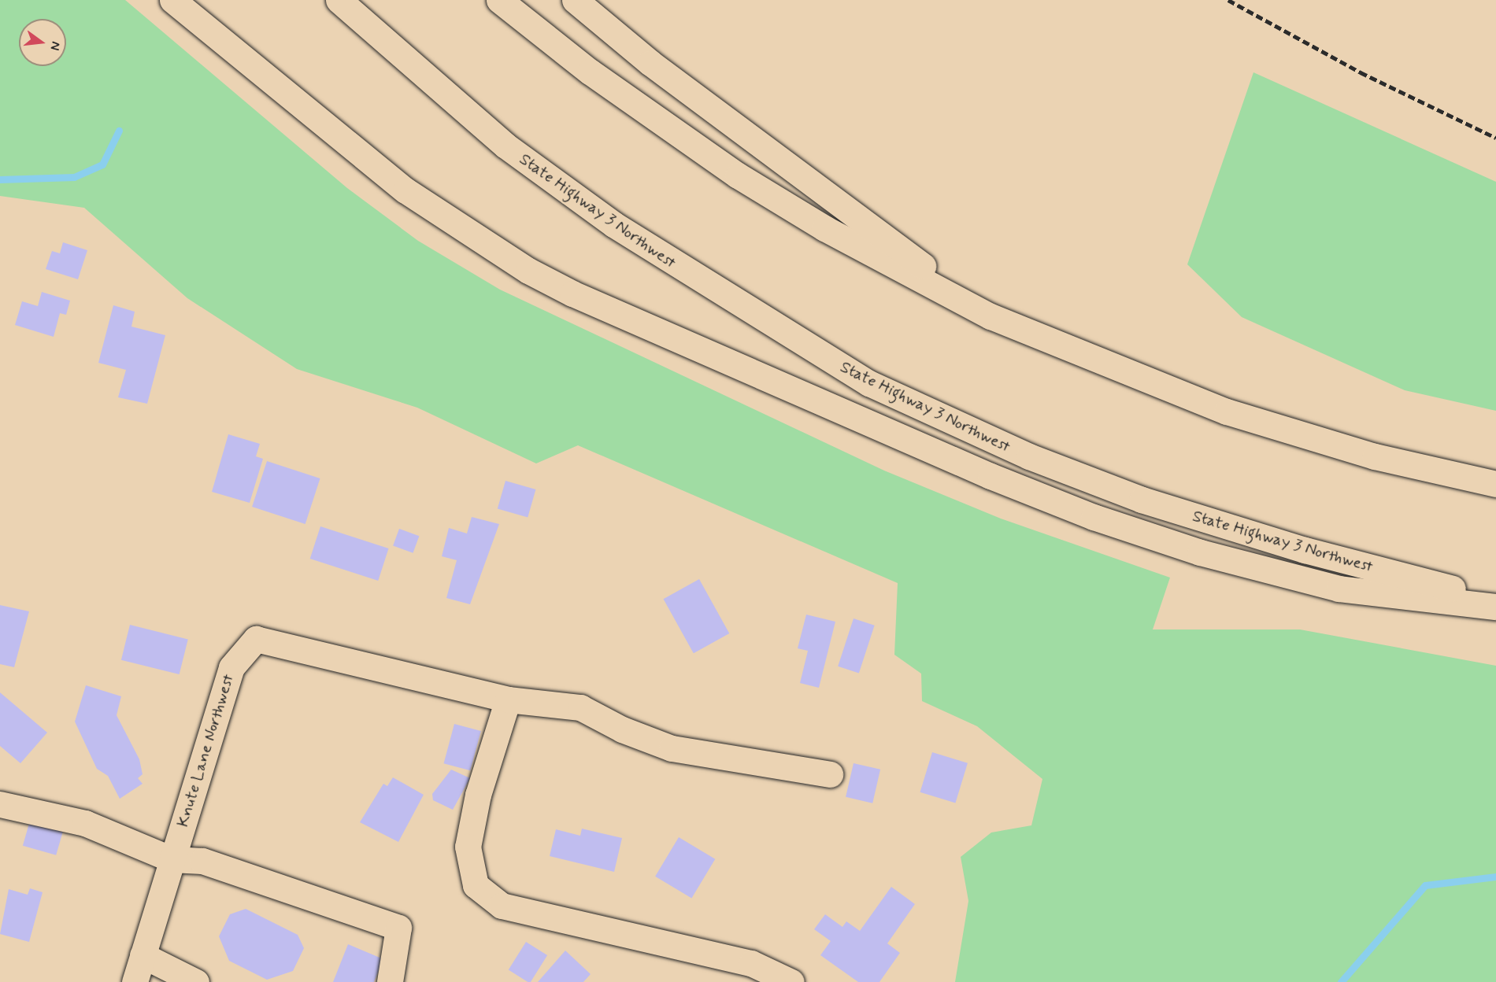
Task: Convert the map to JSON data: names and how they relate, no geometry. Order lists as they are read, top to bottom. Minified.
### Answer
{"streets":{"main road":["State Highway 3 Northwest","Knute Lane Northwest"]},"north":"right"}
